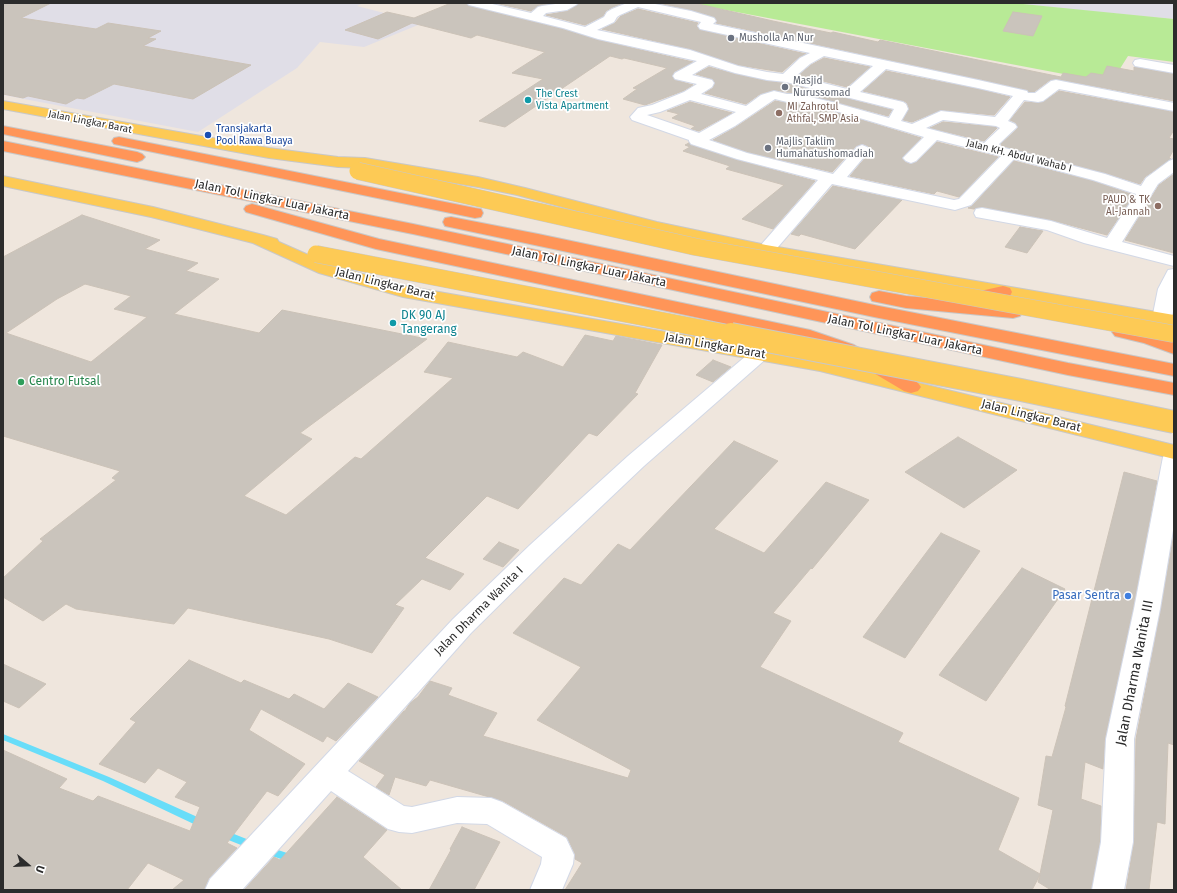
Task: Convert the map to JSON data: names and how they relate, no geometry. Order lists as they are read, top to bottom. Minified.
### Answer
{"streets":{"highway":["Jalan Tol Lingkar Luar Jakarta"],"main road":["Jalan Lingkar Barat"],"street":["Jalan KH. Abdul Wahab I","Jalan Dharma Wanita I","Jalan Dharma Wanita III"]},"crossings":[["Jalan Lingkar Barat","Jalan Dharma Wanita I"]],"places":["Musholla An Nur","Masjid Nurussomad","The Crest Vista Apartment","MI Zahrotul Athfal, SMP Asia","Transjakarta Pool Rawa Buaya","Majlis Taklim Humahatushomadiah","PAUD & TK Al-Jannah","DK 90 AJ Tangerang","Centro Futsal","Pasar Sentra"],"north":"right"}
